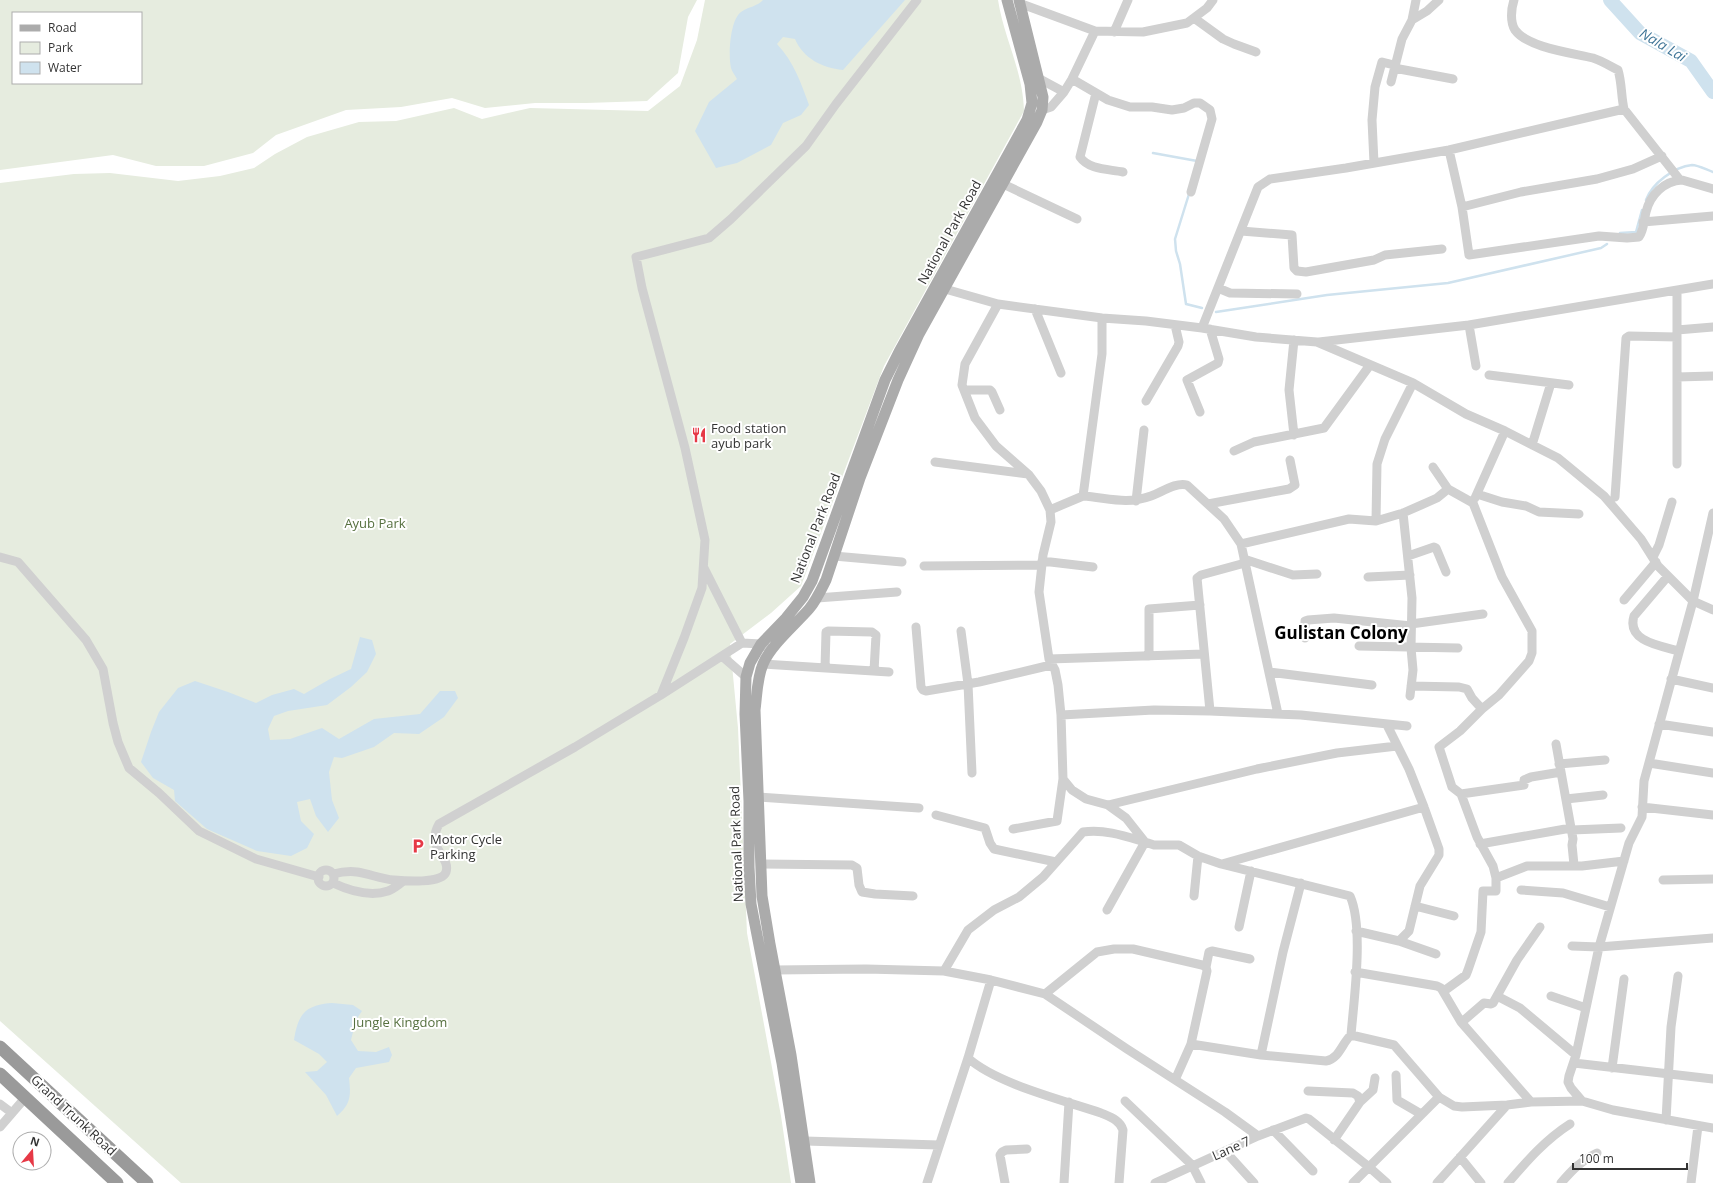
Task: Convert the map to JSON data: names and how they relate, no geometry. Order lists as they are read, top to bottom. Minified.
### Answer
{"streets":{"highway":["Grand Trunk Road"],"main road":["National Park Road"],"street":["Lane 7"]},"districts":["Gulistan Colony"],"water":["Nala Lai"],"parks":["Ayub Park","Jungle Kingdom"],"places":{"restaurant":["Food station ayub park"],"parking":["Motor Cycle Parking"]},"legend":["Road","Park","Water"],"scale_bar":"100 m","north":"top"}
